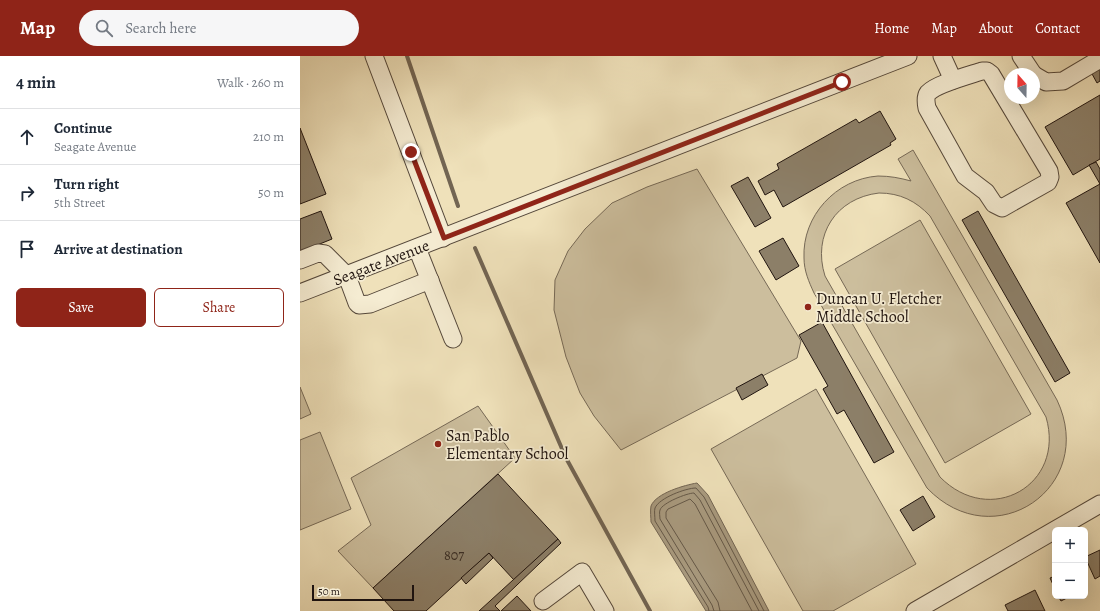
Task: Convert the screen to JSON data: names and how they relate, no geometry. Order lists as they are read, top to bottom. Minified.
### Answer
{"streets":{"street":["Seagate Avenue"]},"places":["Duncan U. Fletcher Middle School","San Pablo Elementary School"],"house_numbers":["807"],"scale_bar":"50 m","north":"top","page":{"header":"Map","search":"Search here","nav":["Home","Map","About","Contact"],"heading":["4 min","Walk · 260 m"],"list":[["Continue","Seagate Avenue","210 m"],["Turn right","5th Street","50 m"],"Arrive at destination"],"buttons":["Save","Share"],"map_buttons":["+","−"],"scale":"50 m"}}
